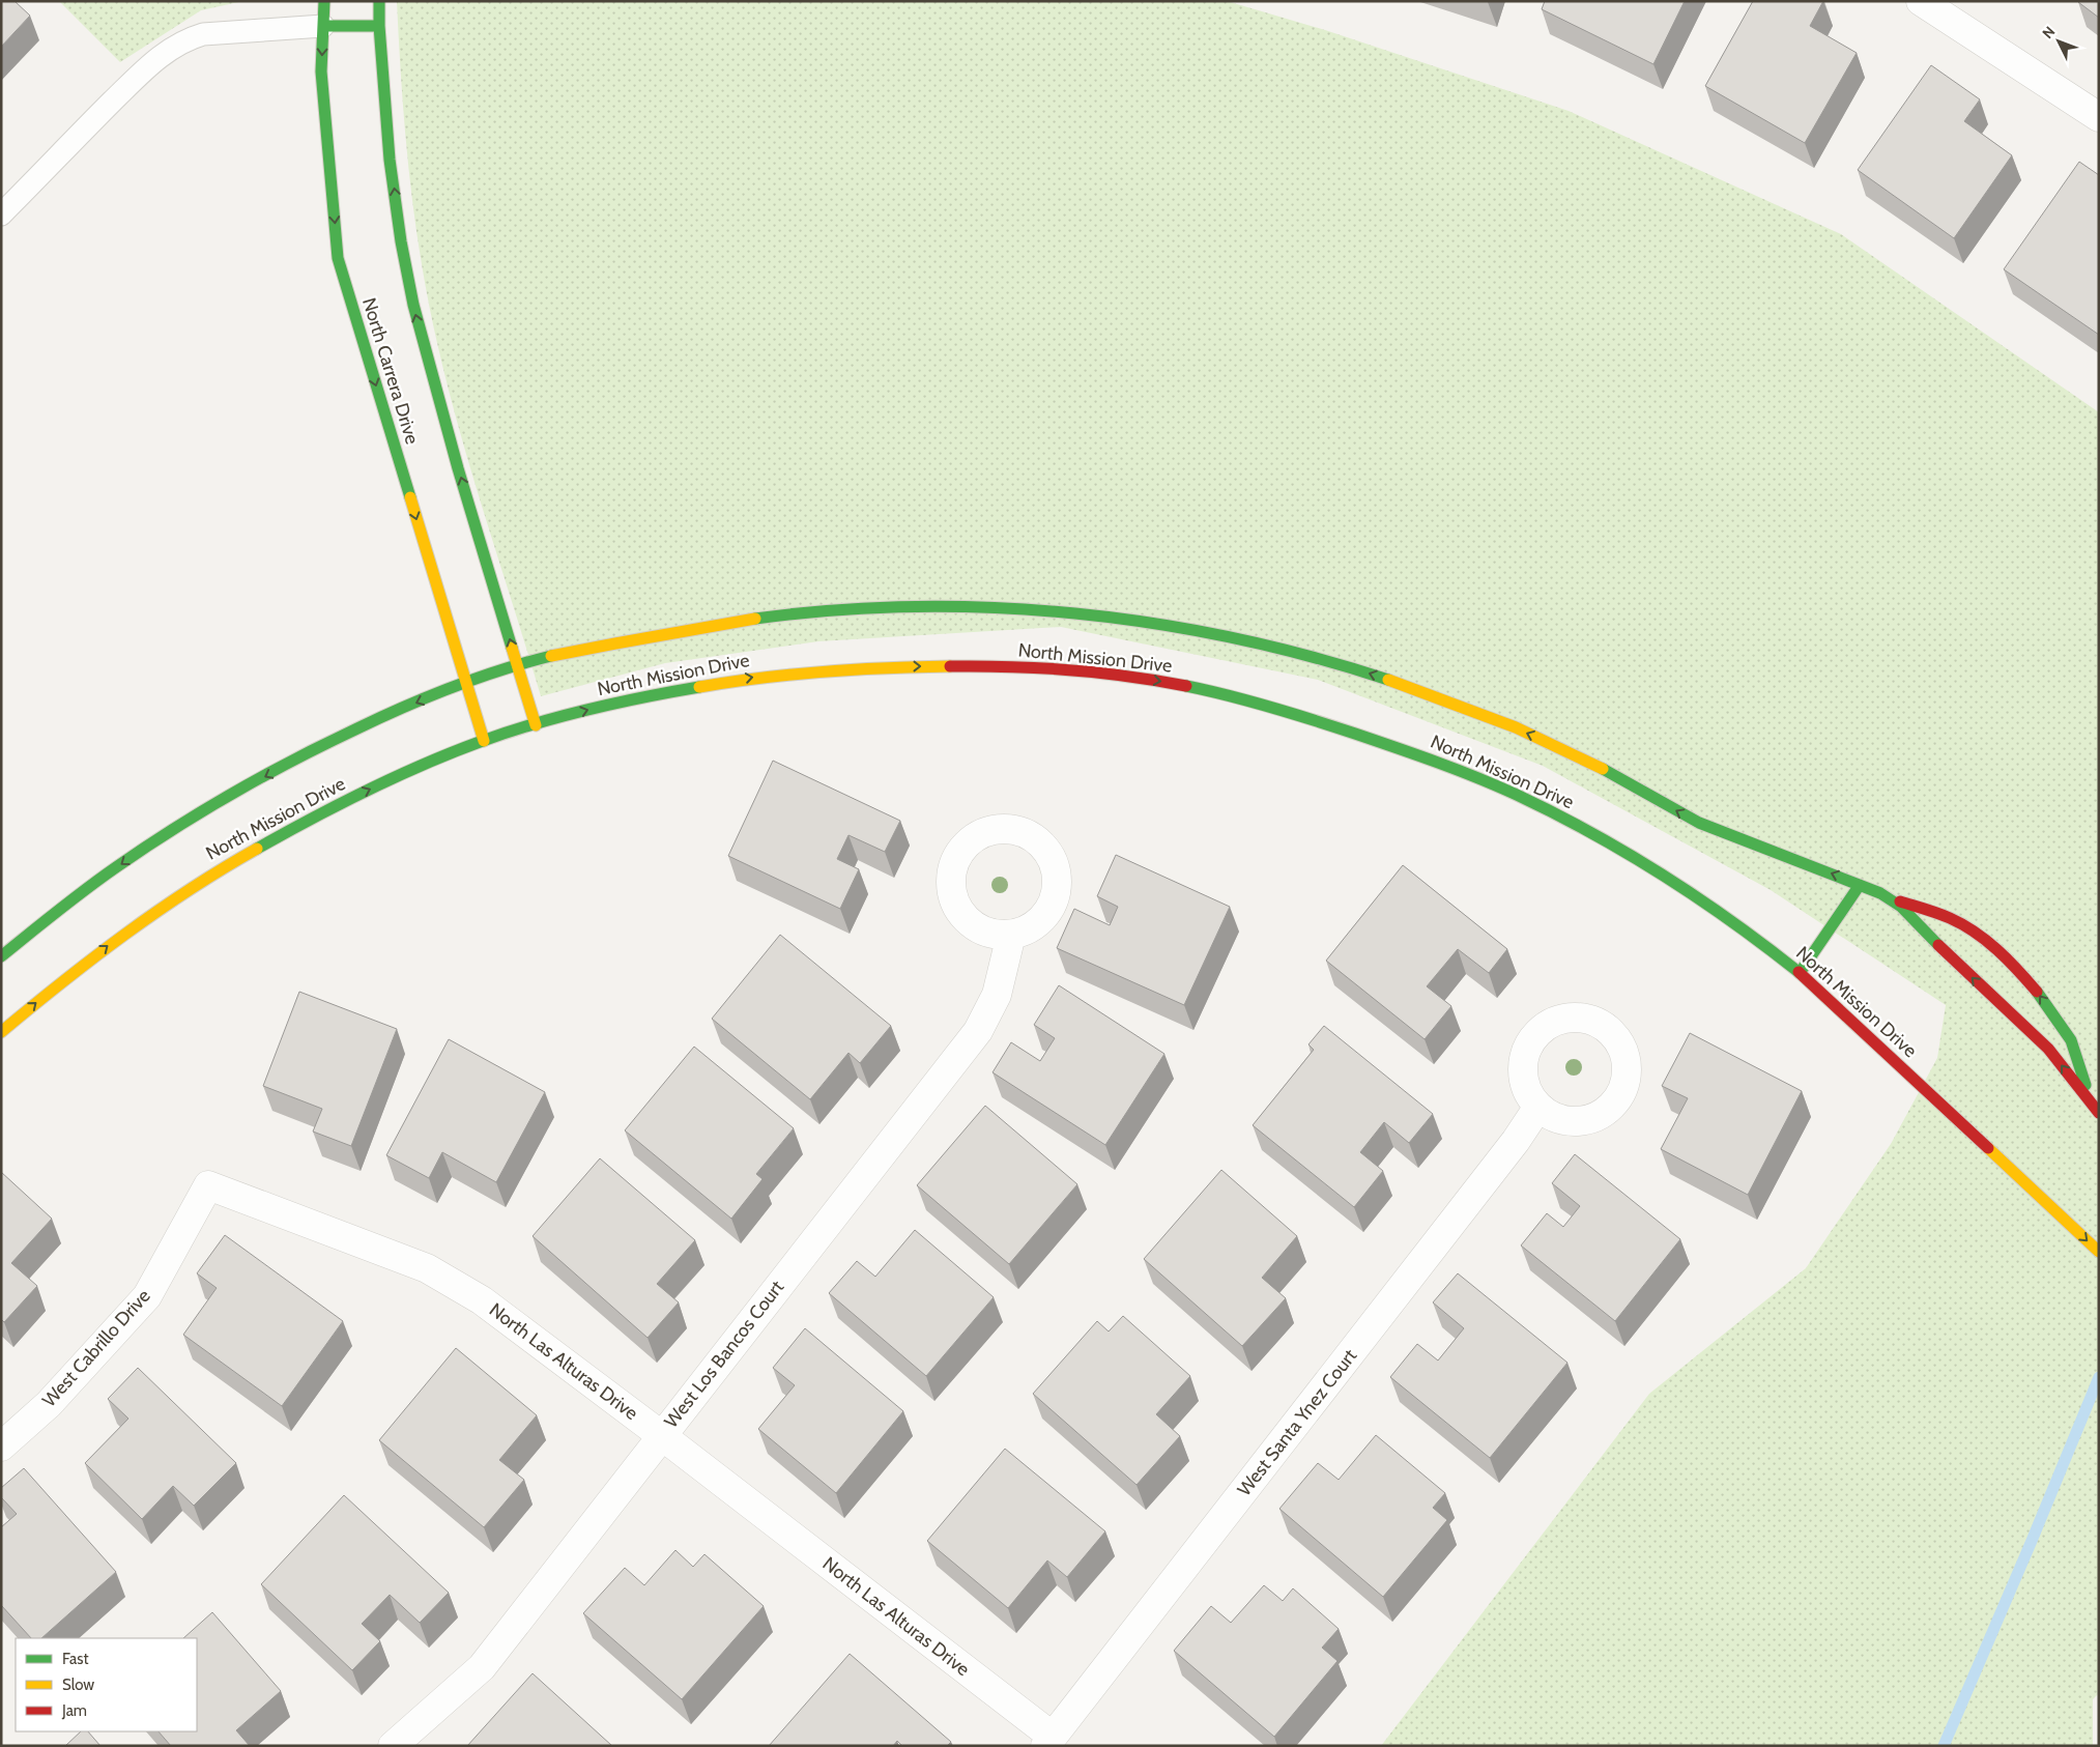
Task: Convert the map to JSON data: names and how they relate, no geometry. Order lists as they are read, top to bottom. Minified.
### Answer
{"streets":{"street":["North Carrera Drive","North Mission Drive","West Cabrillo Drive","West Los Bancos Court","North Las Alturas Drive","West Santa Ynez Court"]},"crossings":[["North Carrera Drive","North Mission Drive"],["West Cabrillo Drive","North Las Alturas Drive"],["West Los Bancos Court","North Las Alturas Drive"],["North Las Alturas Drive","West Santa Ynez Court"]],"legend":["Fast","Slow","Jam"],"north":"top left"}
